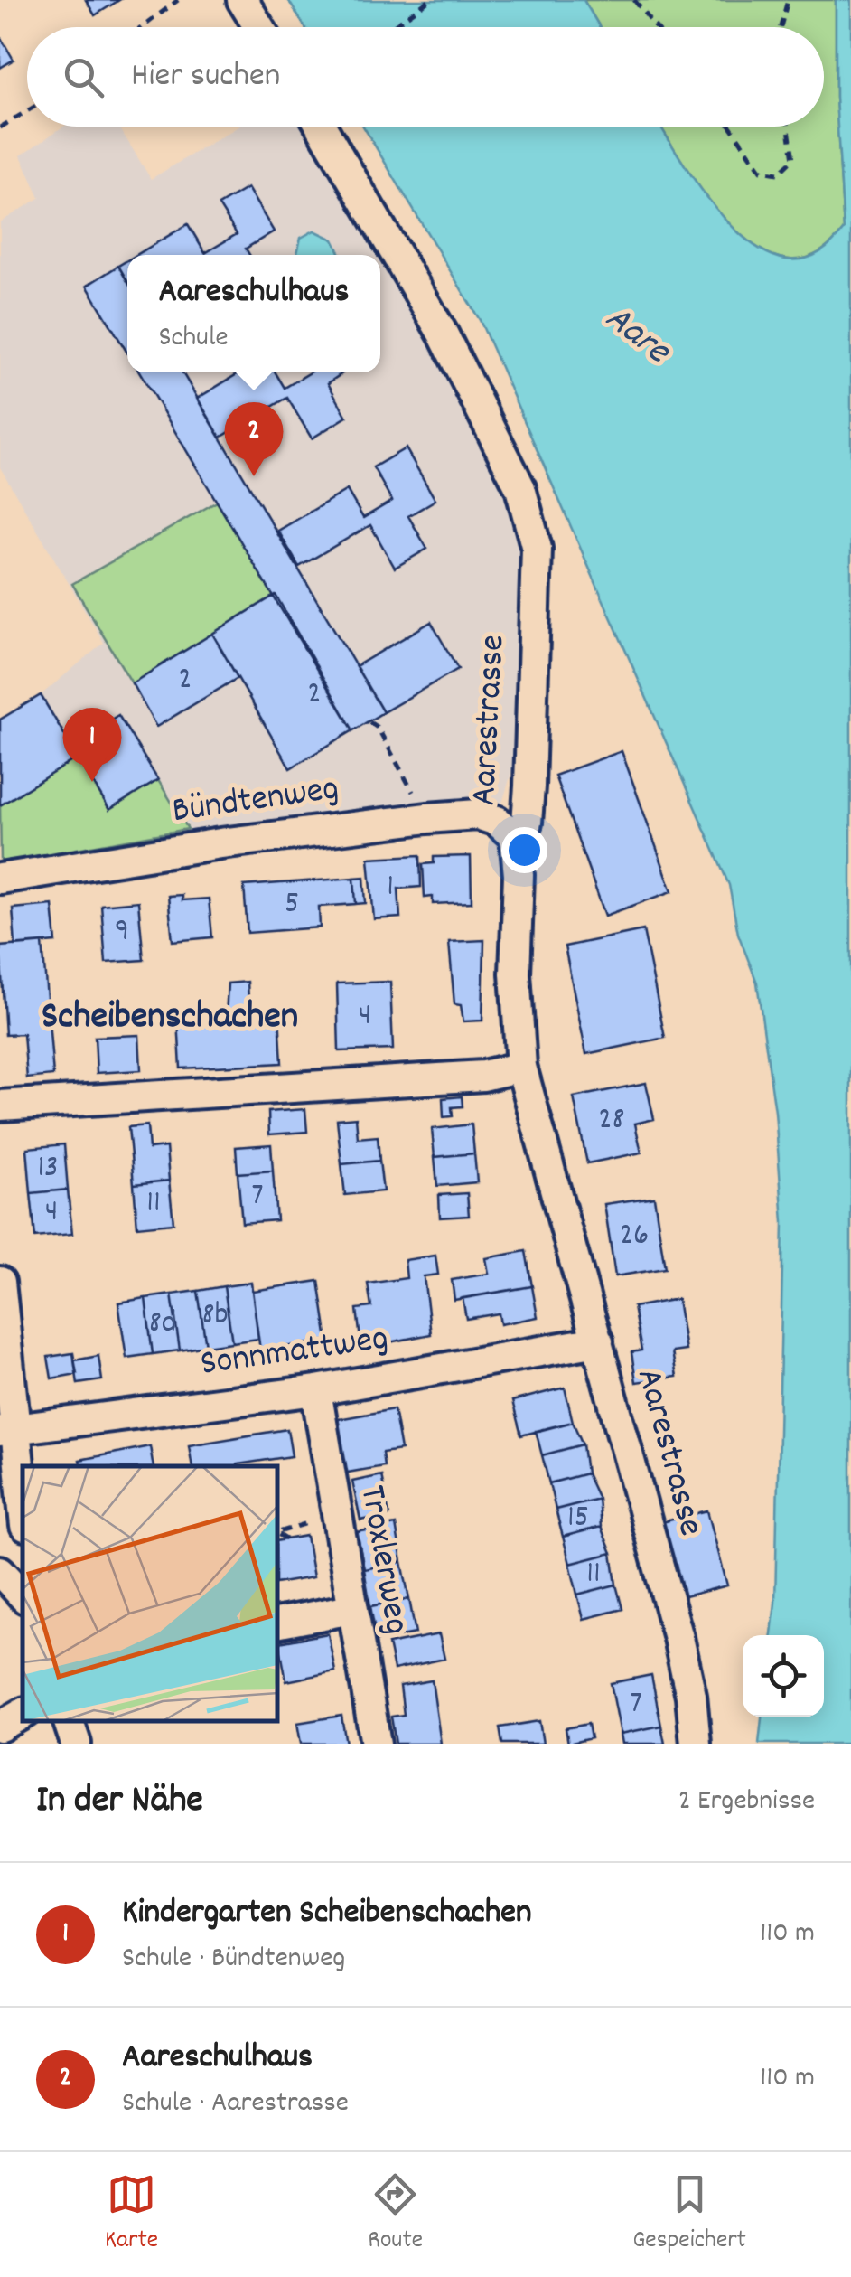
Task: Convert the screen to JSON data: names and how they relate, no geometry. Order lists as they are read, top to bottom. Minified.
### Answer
{"streets":{"street":["Aarestrasse","Bündtenweg","Sonnmattweg","Troxlerweg"]},"crossings":[["Aarestrasse","Bündtenweg"],["Aarestrasse","Sonnmattweg"],["Sonnmattweg","Troxlerweg"]],"districts":["Scheibenschachen"],"water":["Aare"],"house_numbers":["2","2","1","5","9","4","28","13","7","11","4","26","8b","8d","15","11","7"],"page":{"search":"Hier suchen","popup":["Aareschulhaus","Schule"],"pins":["2","1"],"heading":["In der Nähe","2 Ergebnisse"],"list":[{"mark":"1","name":"Kindergarten Scheibenschachen","note":"Schule · Bündtenweg","value":"110 m"},{"mark":"2","name":"Aareschulhaus","note":"Schule · Aarestrasse","value":"110 m"}],"nav":["Karte","Route","Gespeichert"]}}
